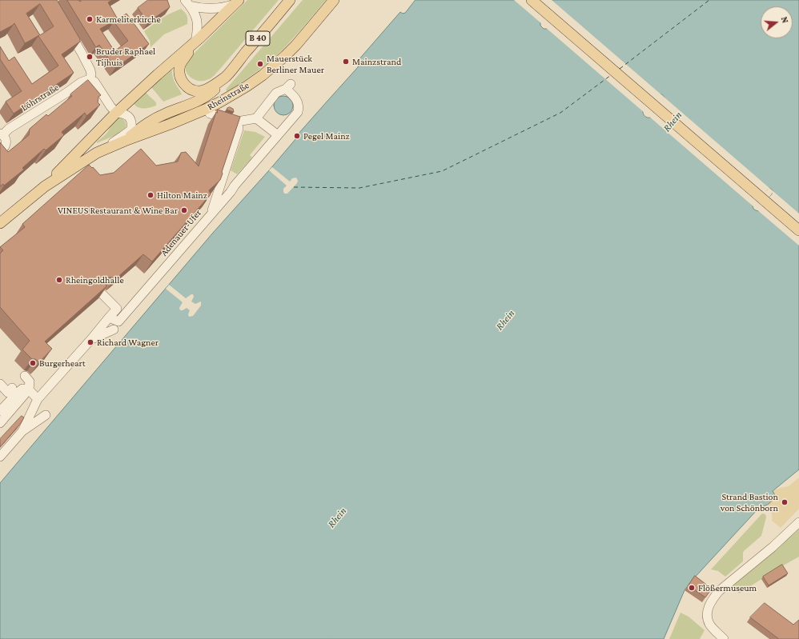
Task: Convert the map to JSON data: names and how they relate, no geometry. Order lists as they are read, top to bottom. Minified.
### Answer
{"streets":{"main road":["B 40","Rheinstraße"],"street":["Löhrstraße","Adenauer-Ufer"]},"water":["Rhein"],"places":["Karmeliterkirche","Bruder Raphael Tijhuis","Mainzstrand","Mauerstück Berliner Mauer","Pegel Mainz","Hilton Mainz","VINEUS Restaurant & Wine Bar","Rheingoldhalle","Richard Wagner","Burgerheart","Strand Bastion von Schönborn","Flößermuseum"],"north":"right"}
